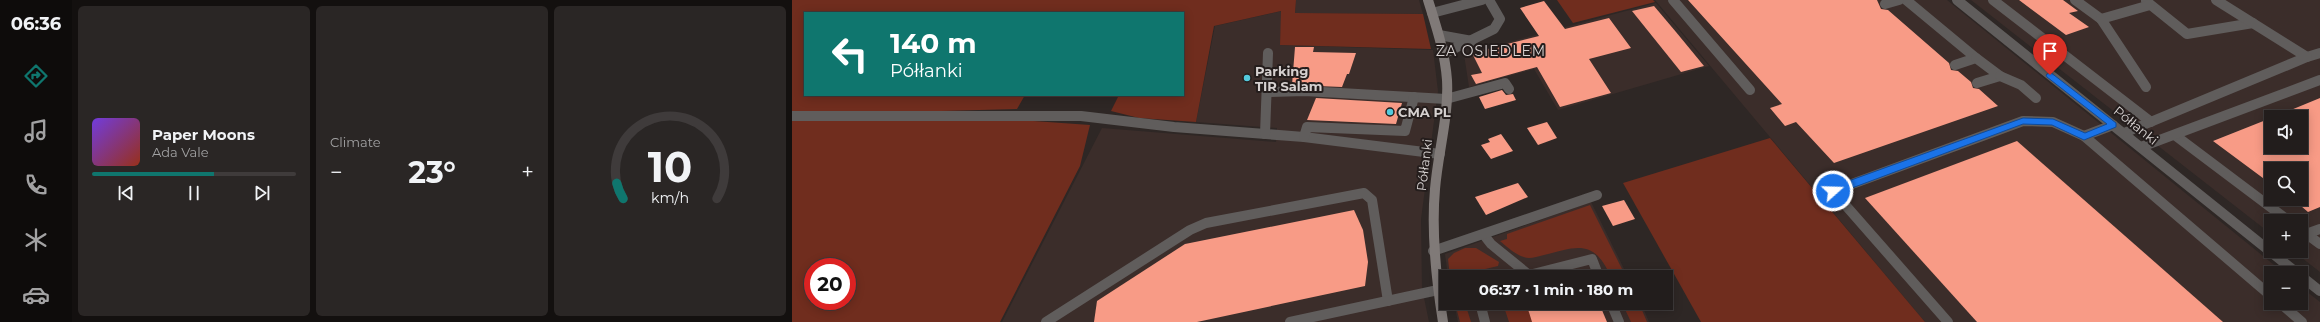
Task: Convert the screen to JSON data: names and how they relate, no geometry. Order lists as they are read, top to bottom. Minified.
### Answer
{"streets":{"street":["Półłanki"]},"districts":["ZA OSIEDLEM"],"places":["Parking TIR Salam","CMA PL"],"page":{"tabs":"06:36","tile":"Climate","turn":["140 m","Półłanki"],"map_buttons":["+","−"],"song":["Paper Moons","Ada Vale"],"heat":["−","23°","+"],"limit":"20","trip":"06:37 · 1 min · 180 m","gauge":["10","km/h"]}}
